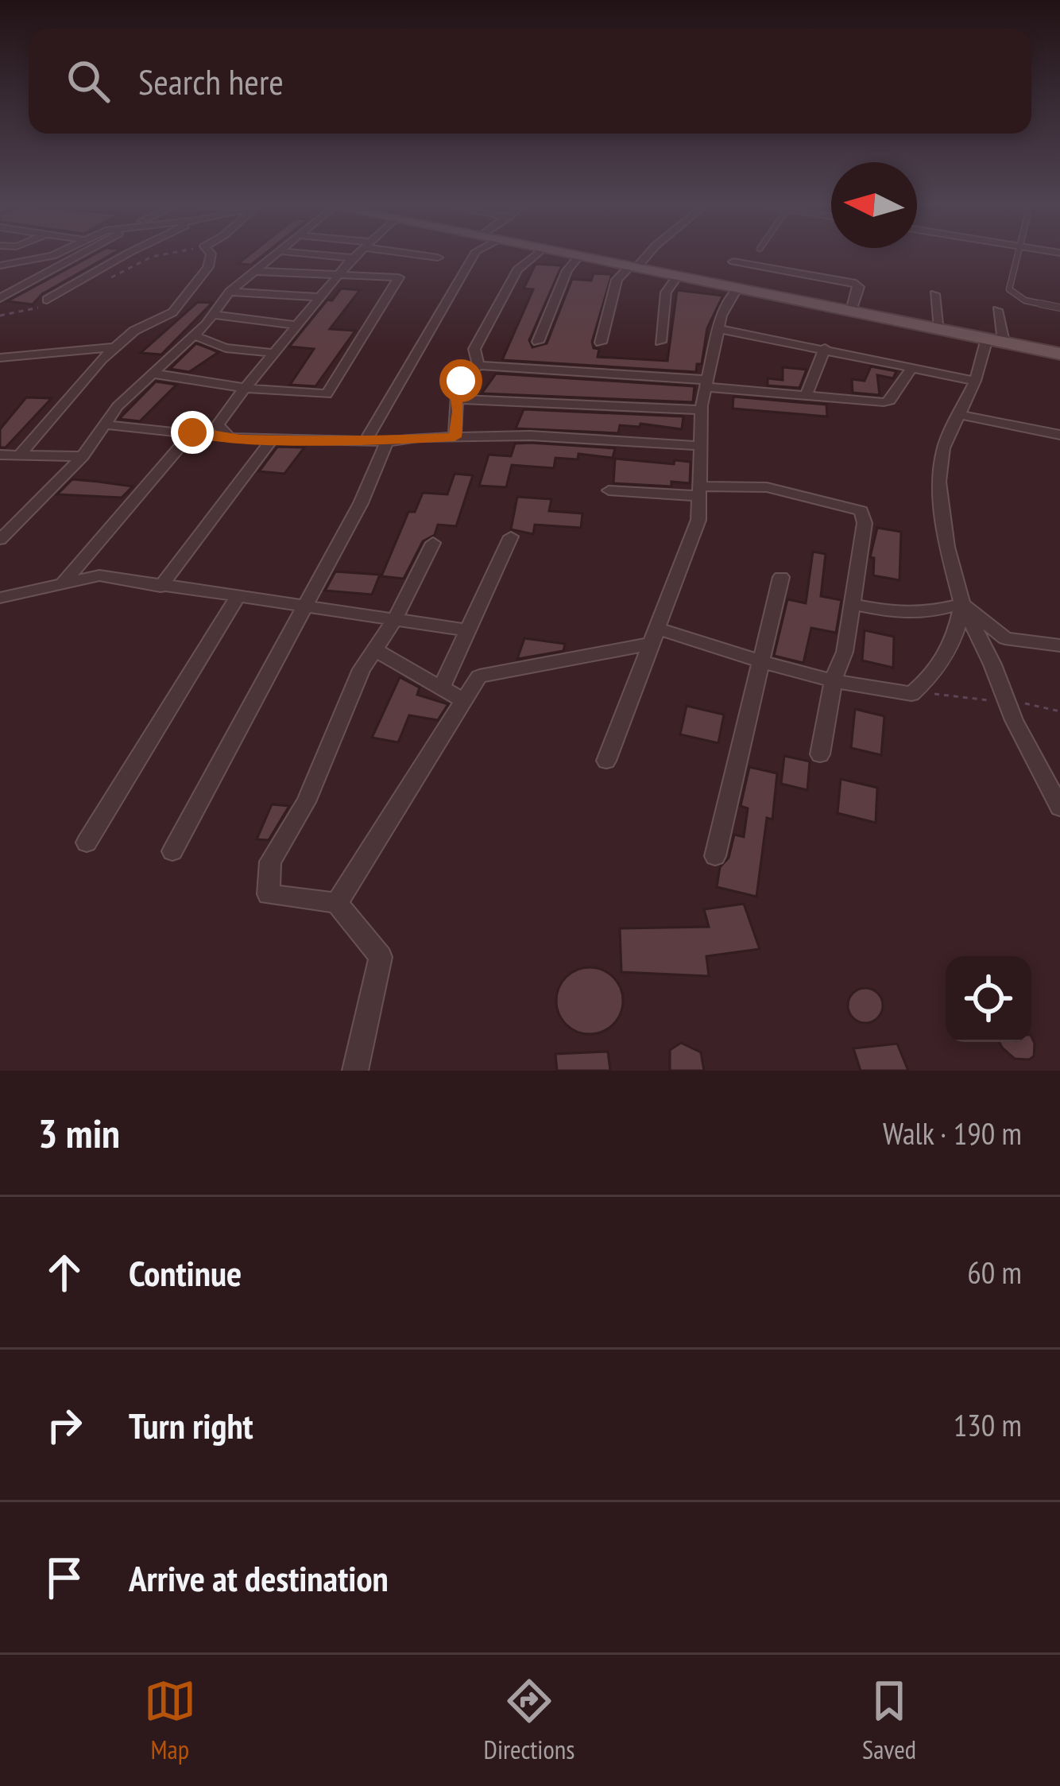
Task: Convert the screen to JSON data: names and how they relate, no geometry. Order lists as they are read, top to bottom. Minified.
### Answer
{"north":"left","page":{"search":"Search here","heading":["3 min","Walk · 190 m"],"list":[["Continue","60 m"],["Turn right","130 m"],"Arrive at destination"],"nav":["Map","Directions","Saved"]}}
